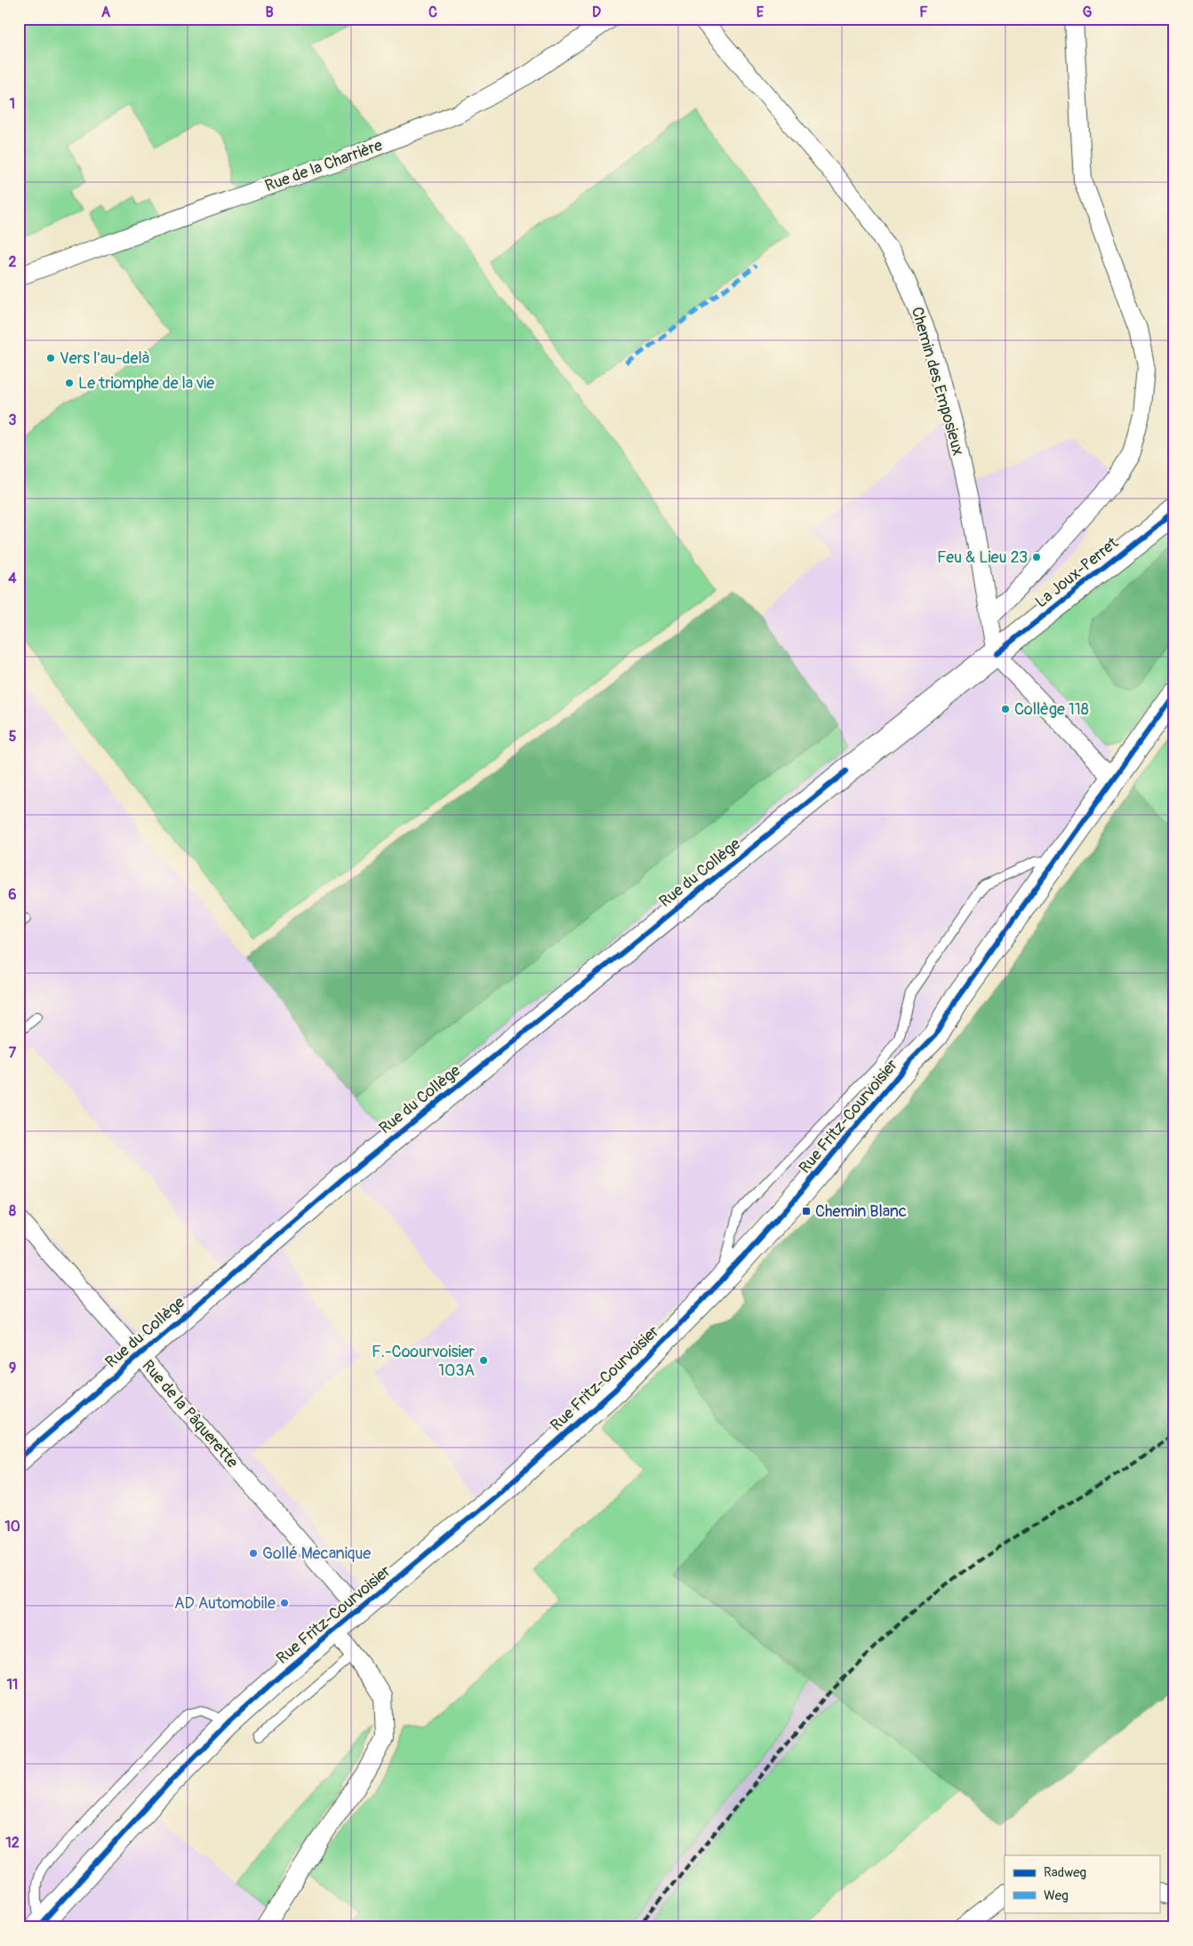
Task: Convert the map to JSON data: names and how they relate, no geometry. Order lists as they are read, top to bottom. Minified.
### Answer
{"streets":{"main road":["La Joux-Perret","Rue du Collège","Rue Fritz-Courvoisier"],"street":["Rue de la Charrière","Chemin des Emposieux","Rue de la Pâquerette"]},"crossings":[["Chemin des Emposieux","La Joux-Perret"],["Chemin des Emposieux","Rue du Collège"],["La Joux-Perret","Rue du Collège"],["Rue du Collège","Rue de la Pâquerette"],["Rue Fritz-Courvoisier","Rue de la Pâquerette"]],"places":{"other":["Vers l'au-delà","Le triomphe de la vie","Feu & Lieu 23","Collège 118","F.-Coourvoisier 103A","Gollé Mecanique","AD Automobile"],"transit":["Chemin Blanc"]},"legend":["Radweg","Weg"],"grid":{"columns":["A","B","C","D","E","F","G"],"rows":["1","2","3","4","5","6","7","8","9","10","11","12"]}}
